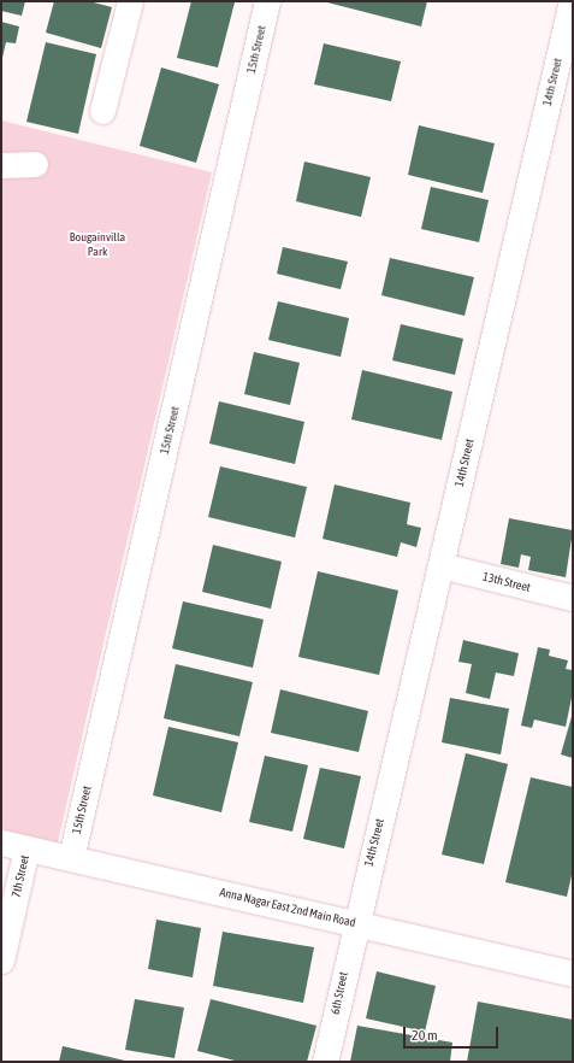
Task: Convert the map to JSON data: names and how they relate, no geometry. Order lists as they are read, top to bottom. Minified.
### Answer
{"streets":{"street":["15th Street","14th Street","13th Street","7th Street","Anna Nagar East 2nd Main Road","6th Street"]},"crossings":[["15th Street","Anna Nagar East 2nd Main Road"],["14th Street","13th Street"],["14th Street","Anna Nagar East 2nd Main Road"],["14th Street","6th Street"],["7th Street","Anna Nagar East 2nd Main Road"],["Anna Nagar East 2nd Main Road","6th Street"]],"parks":["Bougainvilla Park"],"scale_bar":"20 m"}
